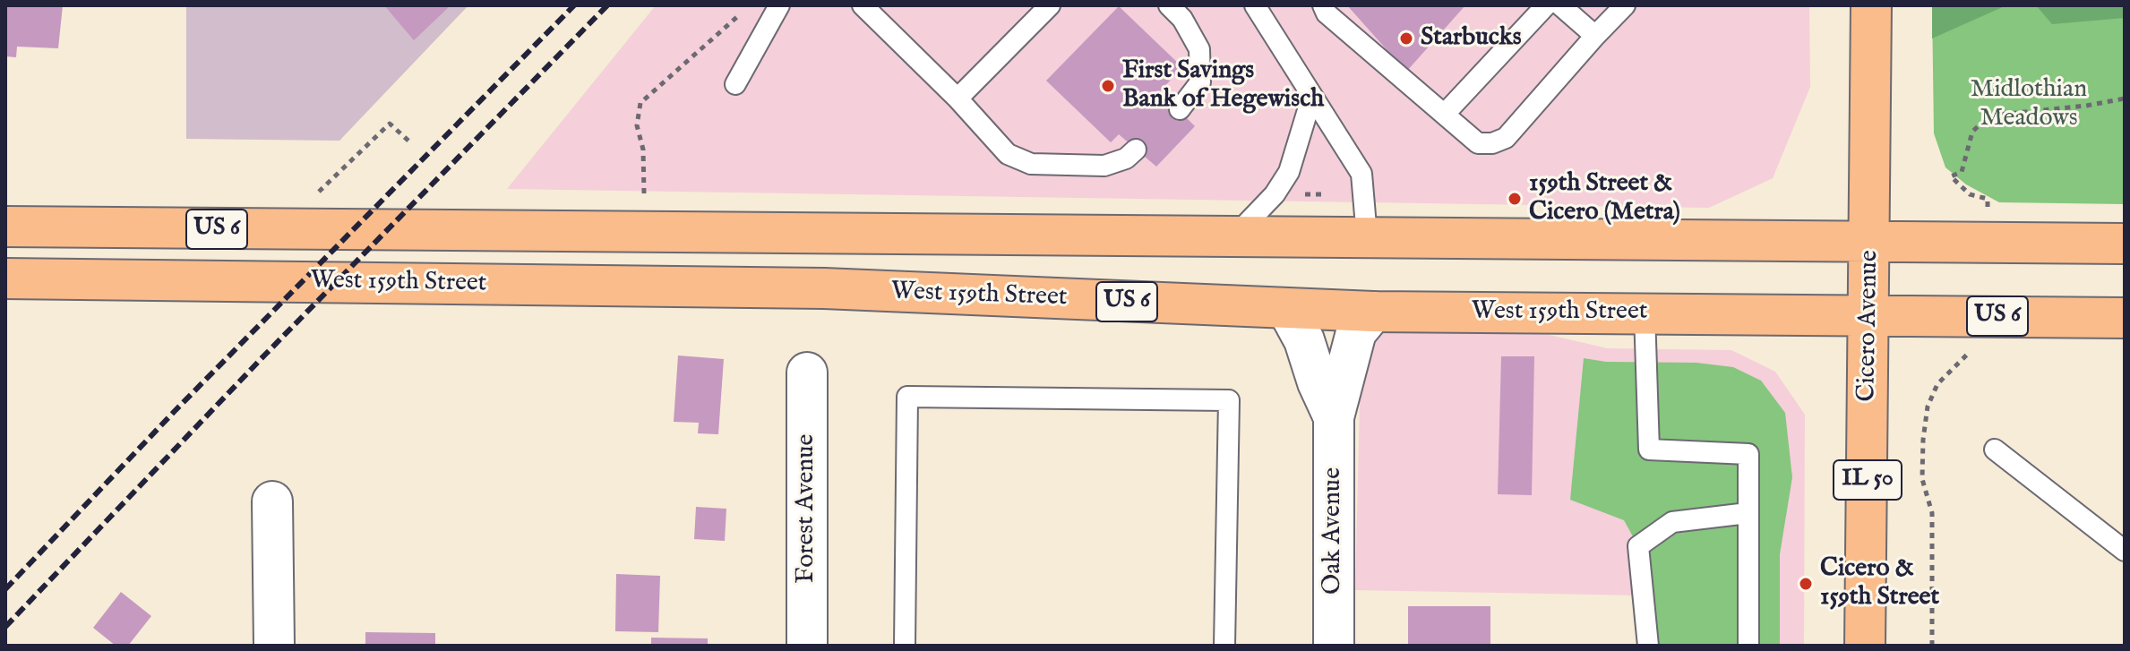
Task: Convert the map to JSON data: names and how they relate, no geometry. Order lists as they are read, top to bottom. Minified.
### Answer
{"streets":{"main road":["US 6","West 159th Street","Cicero Avenue","IL 50"],"street":["Forest Avenue","Oak Avenue"]},"crossings":[["West 159th Street","Cicero Avenue"],["West 159th Street","Oak Avenue"]],"parks":["Midlothian Meadows"],"places":["Starbucks","First Savings Bank of Hegewisch","159th Street & Cicero (Metra)","Cicero & 159th Street"]}
